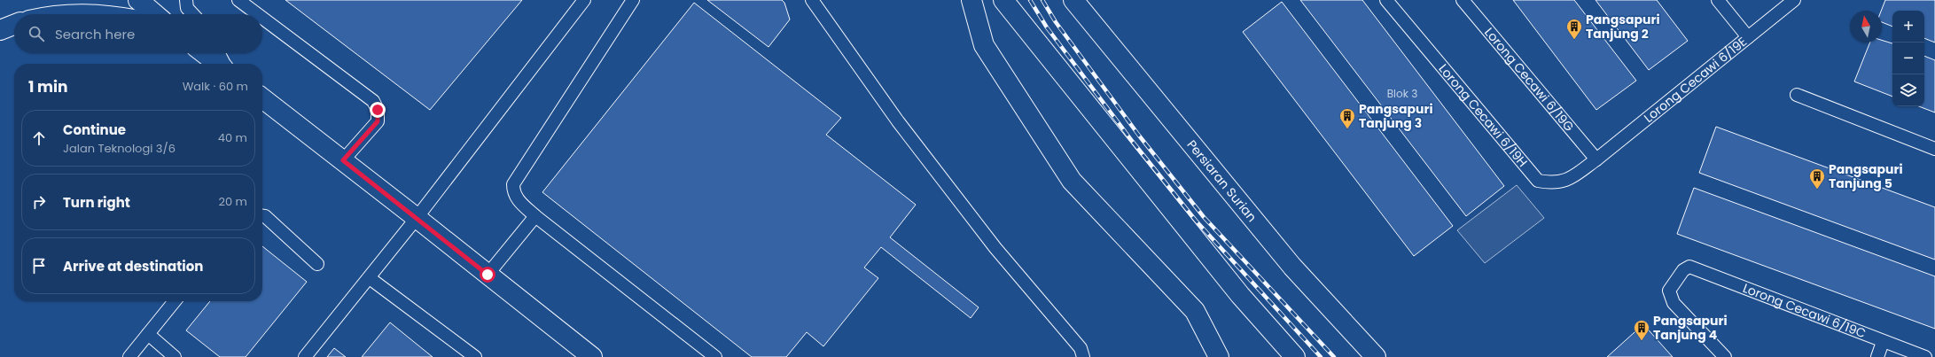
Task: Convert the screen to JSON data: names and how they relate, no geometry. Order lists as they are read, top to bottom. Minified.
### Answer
{"streets":{"main road":["Persiaran Surian"],"lane":["Lorong Cecawi 6/19G","Lorong Cecawi 6/19E","Lorong Cecawi 6/19H","Lorong Cecawi 6/19C"]},"crossings":[["Lorong Cecawi 6/19G","Lorong Cecawi 6/19E"],["Lorong Cecawi 6/19G","Lorong Cecawi 6/19H"],["Lorong Cecawi 6/19E","Lorong Cecawi 6/19H"]],"places":{"building":["Pangsapuri Tanjung 2","Pangsapuri Tanjung 3","Pangsapuri Tanjung 5","Pangsapuri Tanjung 4"]},"house_numbers":["Blok 3"],"north":"top","page":{"map_buttons":["+","−"],"search":"Search here","heading":["1 min","Walk · 60 m"],"list":[["Continue","Jalan Teknologi 3/6","40 m"],["Turn right","20 m"],"Arrive at destination"]}}
